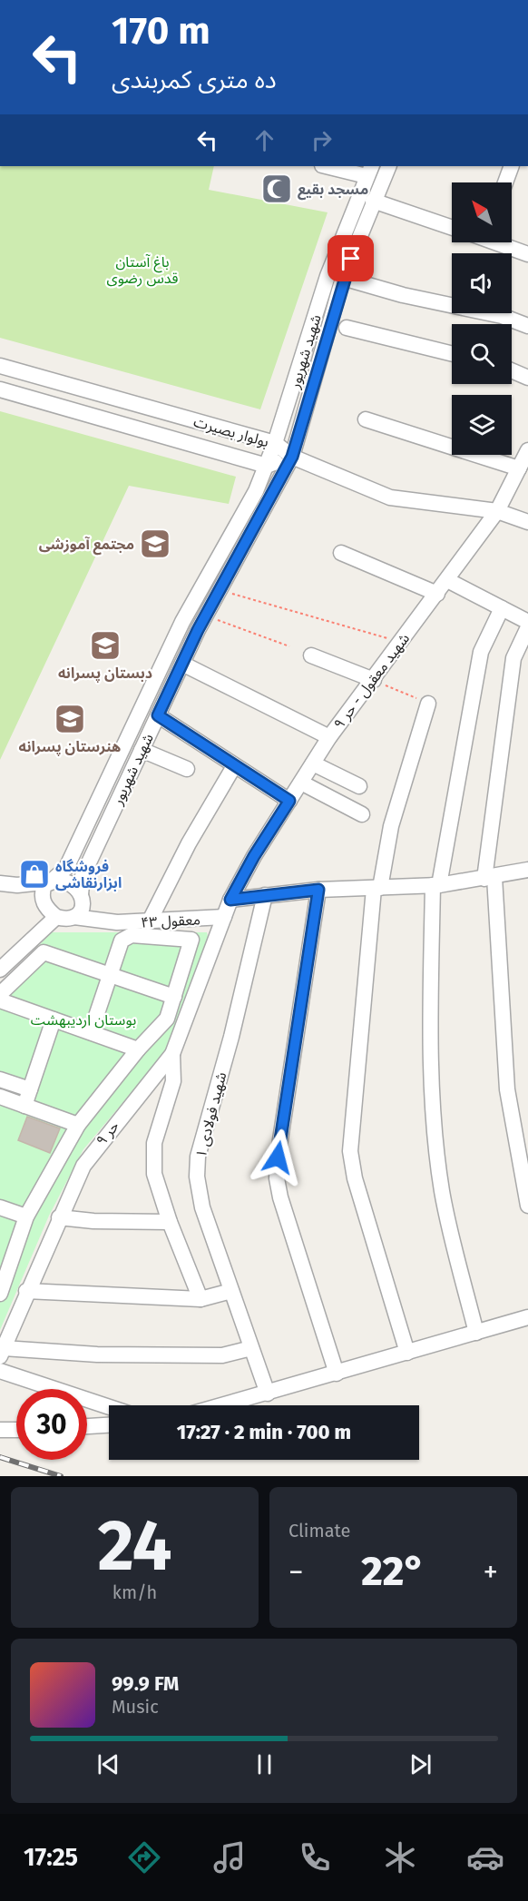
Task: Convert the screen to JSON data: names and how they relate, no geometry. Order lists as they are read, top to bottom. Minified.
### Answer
{"streets":{"street":["شهید شهریور","بولوار بصیرت","شهید معقول - حر ۹","معقول ۴۳","شهید فولادی ۱","حر ۹"]},"crossings":[["شهید شهریور","بولوار بصیرت"],["شهید شهریور","معقول ۴۳"],["شهید معقول - حر ۹","معقول ۴۳"],["شهید معقول - حر ۹","حر ۹"],["معقول ۴۳","حر ۹"]],"parks":["باغ آستان قدس رضوی","بوستان اردیبهشت"],"places":{"mosque":["مسجد بقیع"],"school or university":["مجتمع آموزشی","دبستان پسرانه","هنرستان پسرانه"],"shop":["فروشگاه ابزارنقاشی"]},"north":"top left","page":{"turn":["170 m","ده متری کمربندی"],"limit":"30","trip":"17:27 · 2 min · 700 m","tile":[["24","km/h"],"Climate"],"heat":["−","22°","+"],"song":["99.9 FM","Music"],"tabs":"17:25"}}
